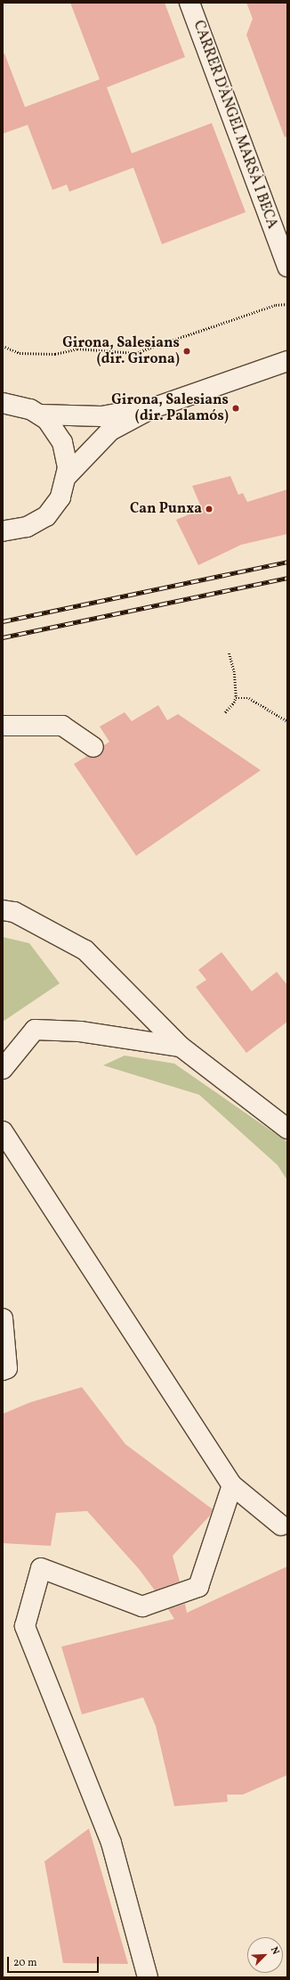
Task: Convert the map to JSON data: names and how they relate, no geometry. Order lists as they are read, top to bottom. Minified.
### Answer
{"streets":{"street":["CARRER D'ÀNGEL MARSÀ I BECA"]},"places":["Girona, Salesians (dir. Girona)","Girona, Salesians (dir. Palamós)","Can Punxa"],"scale_bar":"20 m","north":"top right"}
